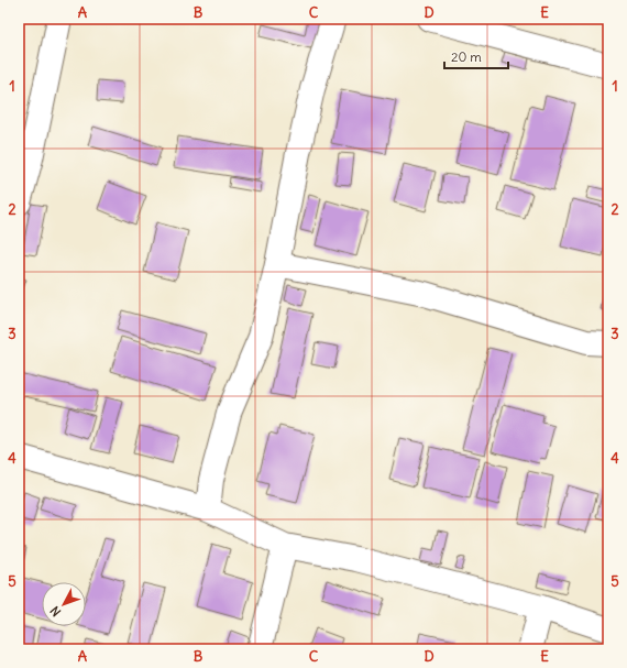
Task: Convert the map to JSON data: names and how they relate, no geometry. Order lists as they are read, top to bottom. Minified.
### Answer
{"scale_bar":"20 m","north":"bottom left","grid":{"columns":["A","B","C","D","E"],"rows":["1","2","3","4","5"]}}
